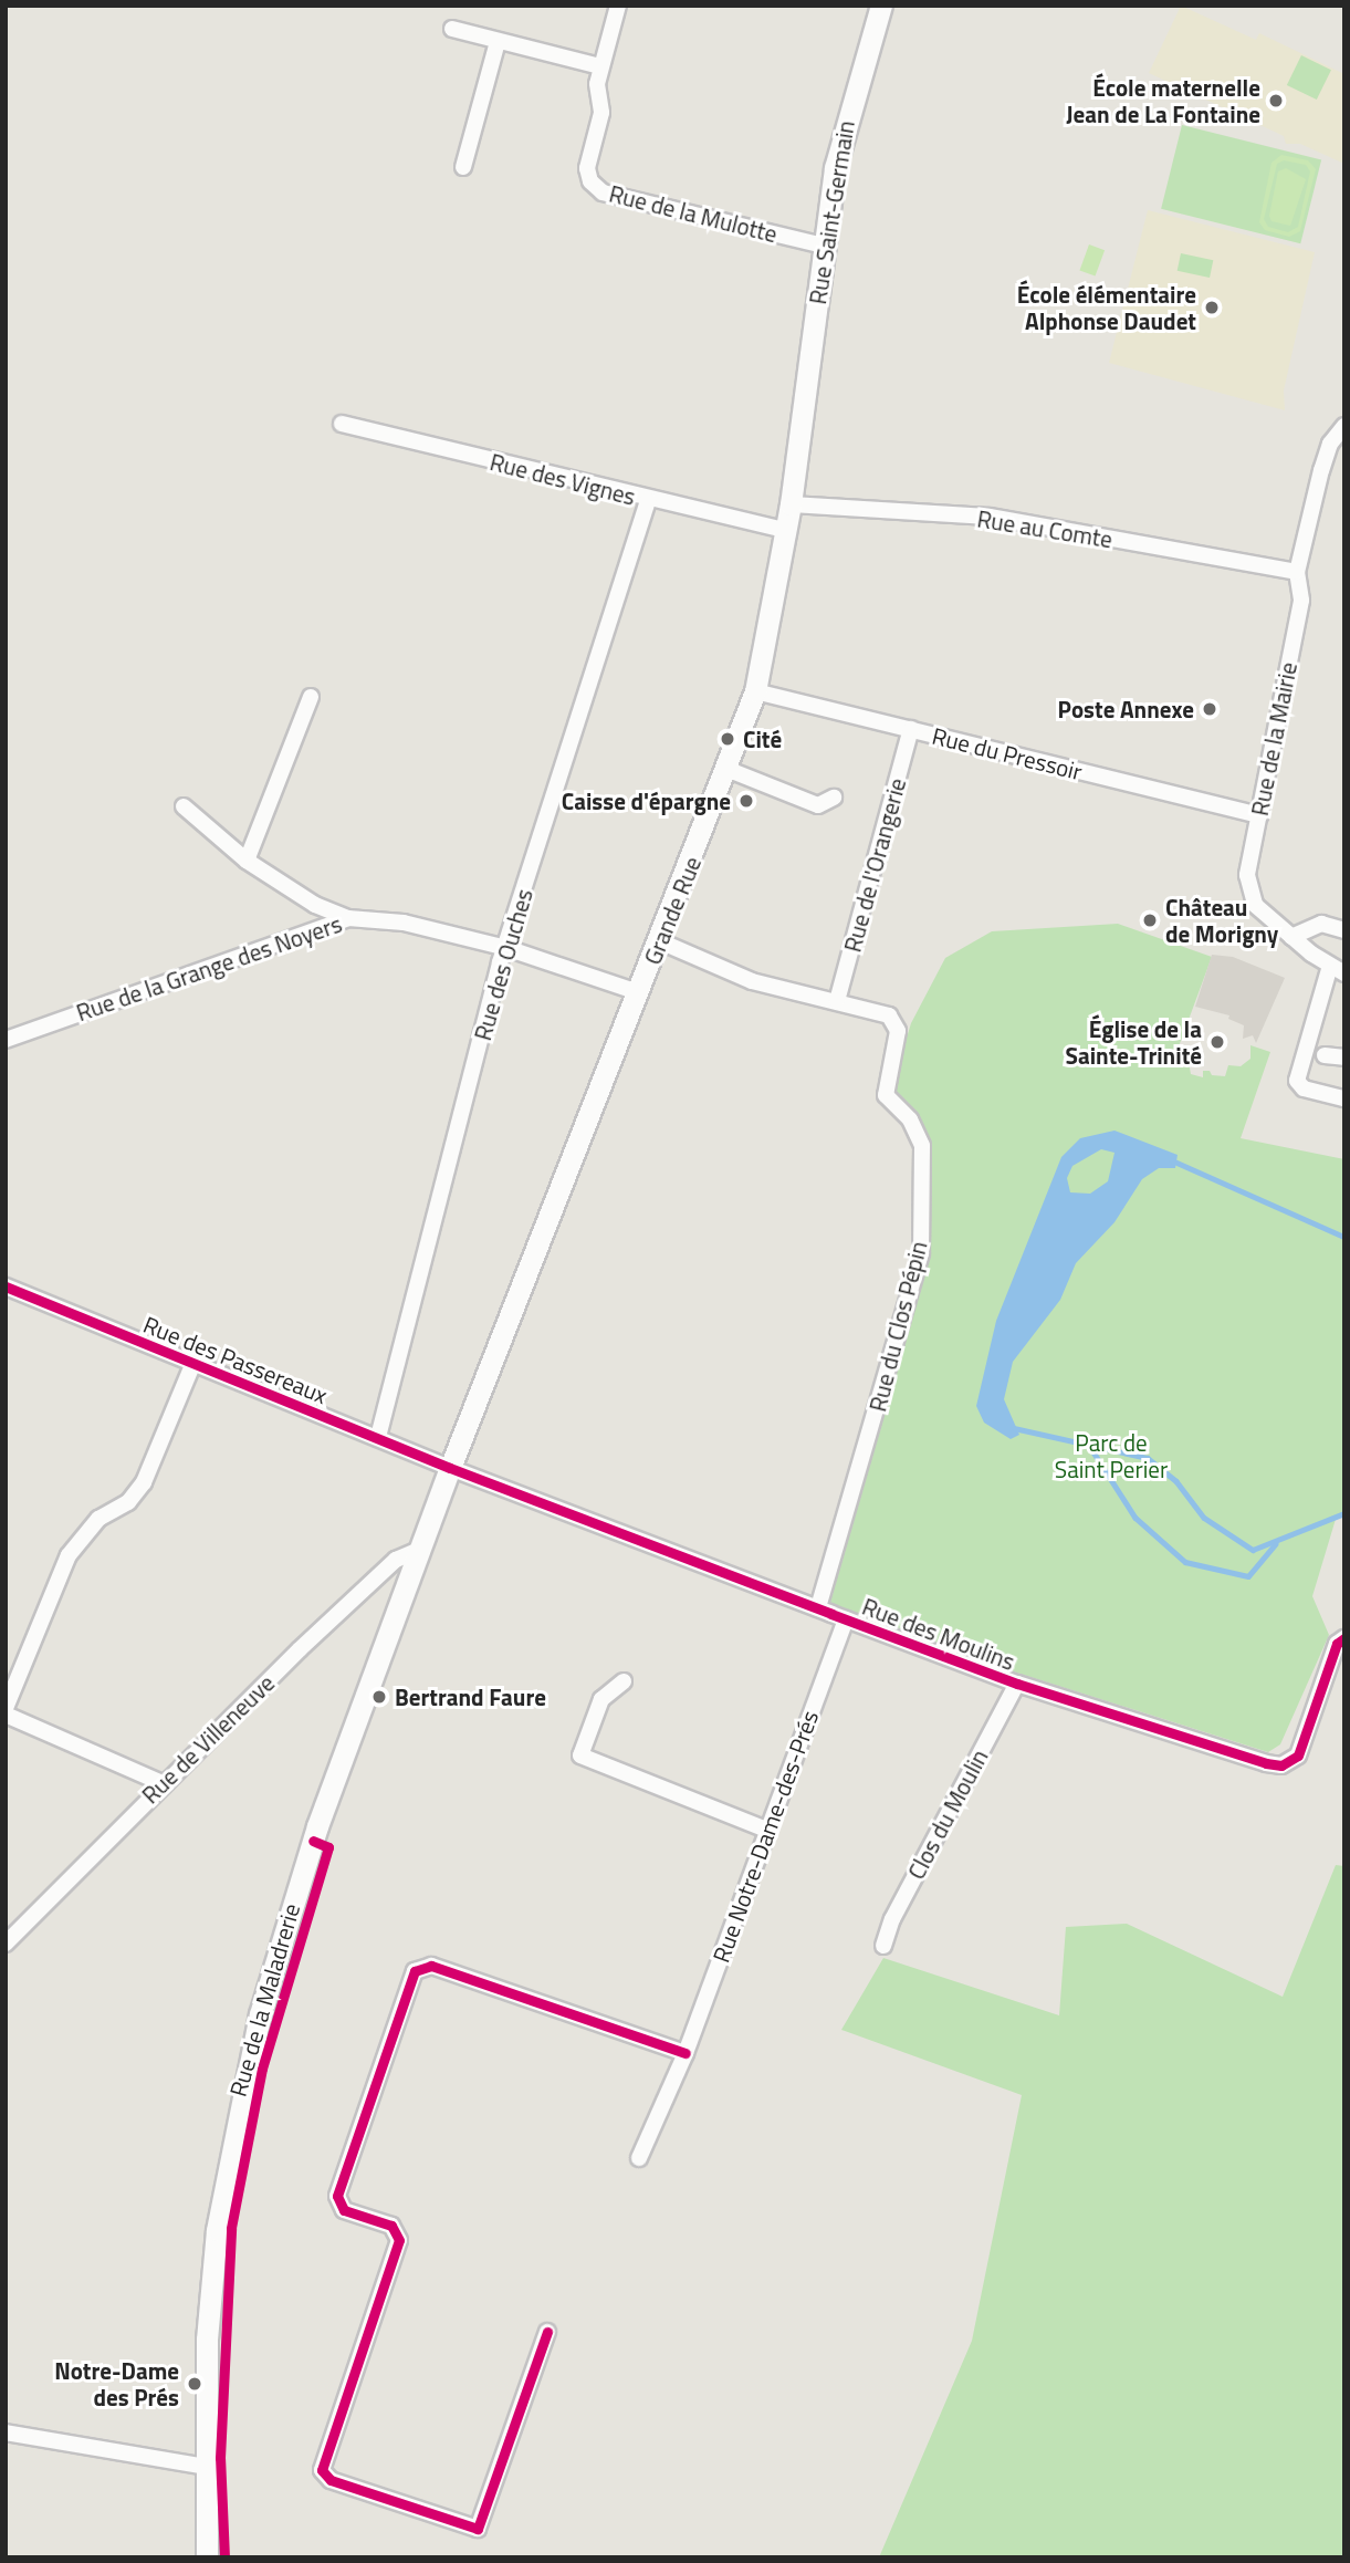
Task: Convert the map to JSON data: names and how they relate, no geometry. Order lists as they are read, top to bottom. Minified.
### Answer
{"streets":{"main road":["Rue Saint-Germain","Grande Rue","Rue de la Maladrerie"],"street":["Rue de la Mulotte","Rue des Vignes","Rue au Comte","Rue de la Mairie","Rue du Pressoir","Rue de l'Orangerie","Rue des Ouches","Rue de la Grange des Noyers","Rue du Clos Pépin","Rue des Passereaux","Rue des Moulins","Rue de Villeneuve","Clos du Moulin","Rue Notre-Dame-des-Prés"]},"crossings":[["Rue Saint-Germain","Rue de la Mulotte"],["Rue Saint-Germain","Grande Rue"],["Rue des Vignes","Grande Rue"],["Rue des Vignes","Rue des Ouches"],["Rue au Comte","Rue de la Mairie"],["Rue au Comte","Grande Rue"],["Rue de la Mairie","Rue du Pressoir"],["Rue du Pressoir","Rue de l'Orangerie"],["Rue du Pressoir","Grande Rue"],["Rue de l'Orangerie","Rue du Clos Pépin"],["Grande Rue","Rue de la Grange des Noyers"],["Grande Rue","Rue du Clos Pépin"],["Grande Rue","Rue des Passereaux"],["Grande Rue","Rue des Moulins"],["Grande Rue","Rue de la Maladrerie"],["Rue des Ouches","Rue de la Grange des Noyers"],["Rue des Ouches","Rue des Passereaux"],["Rue du Clos Pépin","Rue des Moulins"],["Rue des Passereaux","Rue des Moulins"],["Rue des Passereaux","Rue de la Maladrerie"],["Rue des Moulins","Clos du Moulin"],["Rue des Moulins","Rue Notre-Dame-des-Prés"],["Rue des Moulins","Rue de la Maladrerie"],["Rue de Villeneuve","Rue de la Maladrerie"]],"parks":["Parc de Saint Perier"],"places":["École maternelle Jean de La Fontaine","École élémentaire Alphonse Daudet","Poste Annexe","Cité","Caisse d'épargne","Château de Morigny","Église de la Sainte-Trinité","Bertrand Faure","Notre-Dame des Prés"]}
